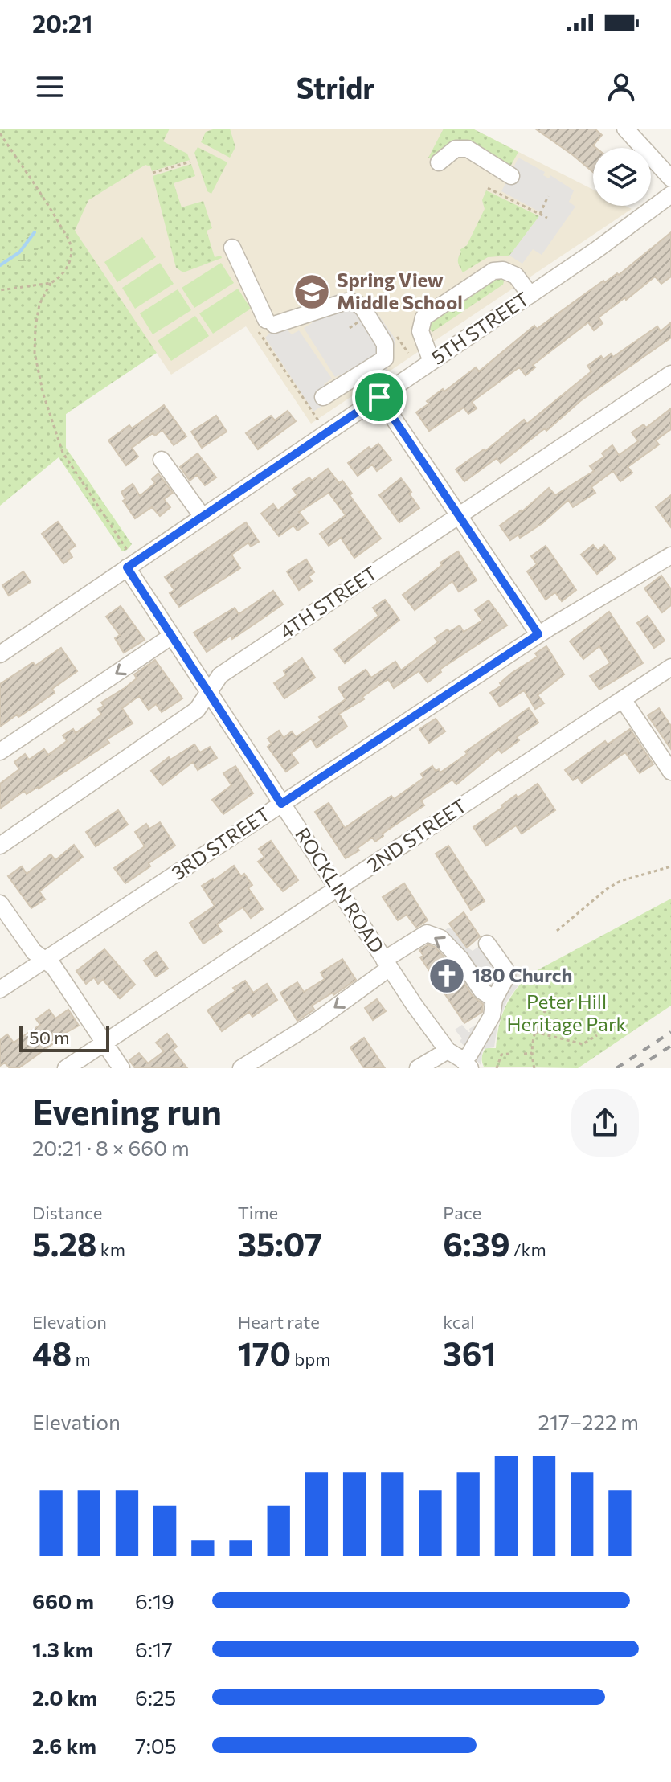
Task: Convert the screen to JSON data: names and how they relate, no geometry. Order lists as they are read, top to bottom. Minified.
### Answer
{"streets":{"street":["5TH STREET","4TH STREET","2ND STREET","3RD STREET","ROCKLIN ROAD"]},"crossings":[["5TH STREET","ROCKLIN ROAD"],["4TH STREET","ROCKLIN ROAD"],["2ND STREET","ROCKLIN ROAD"],["3RD STREET","ROCKLIN ROAD"]],"parks":["Peter Hill Heritage Park"],"places":{"school or university":["Spring View Middle School"],"church":["180 Church"]},"scale_bar":"50 m","page":{"status":"20:21","header":"Stridr","scale":"50 m","heading":["Evening run","20:21 · 8 × 660 m"],"stats":[["Distance","5.28 km"],["Time","35:07"],["Pace","6:39 /km"],["Elevation","48 m"],["Heart rate","170 bpm"],["kcal","361"]],"chart":["Elevation","217–222 m"],"list":[{"name":"660 m","note":"6:19"},{"name":"1.3 km","note":"6:17"},{"name":"2.0 km","note":"6:25"},{"name":"2.6 km","note":"7:05"}]}}
